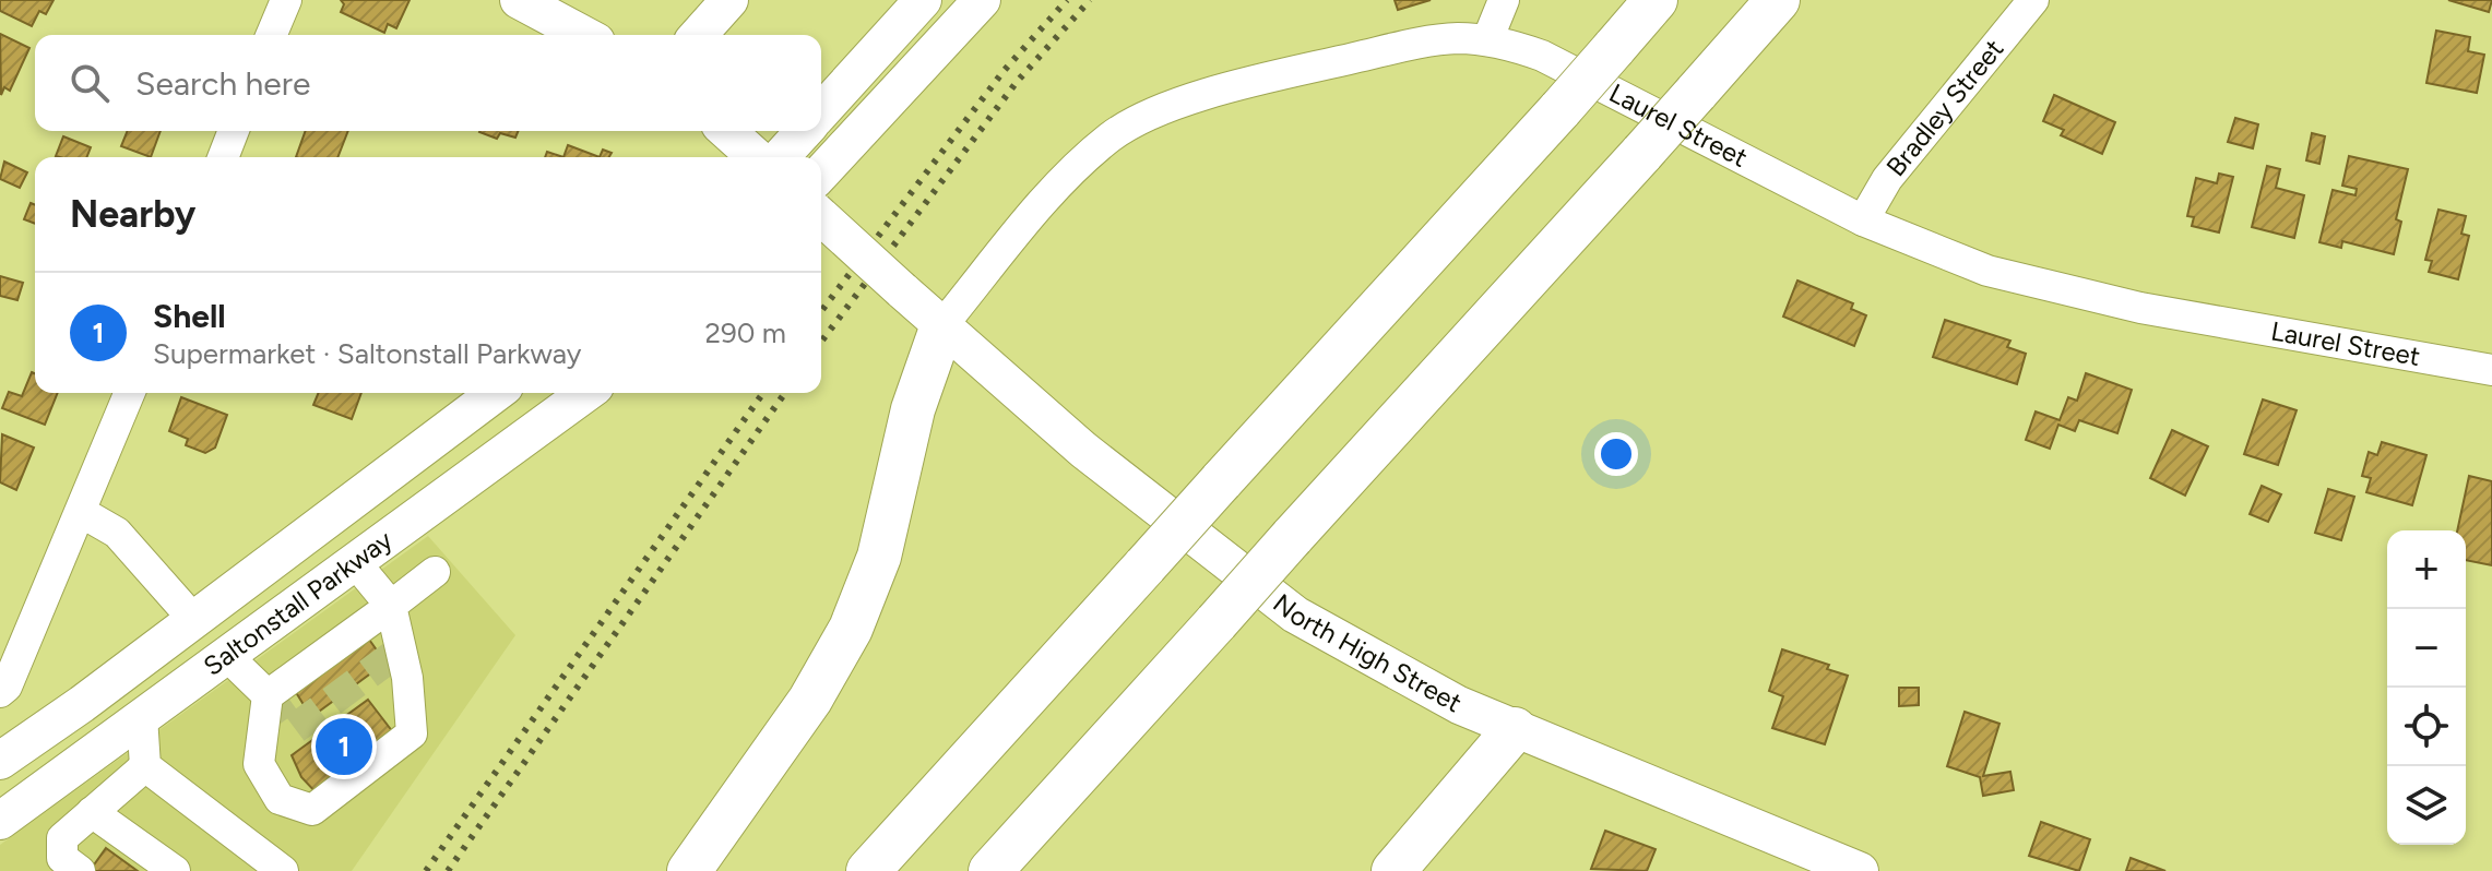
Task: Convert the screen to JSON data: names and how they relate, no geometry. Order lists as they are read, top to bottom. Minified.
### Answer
{"streets":{"main road":["Saltonstall Parkway","North High Street"],"street":["Bradley Street","Laurel Street"]},"crossings":[["Bradley Street","Laurel Street"],["Laurel Street","North High Street"]],"page":{"search":"Search here","heading":"Nearby","list":[{"mark":"1","name":"Shell","note":"Supermarket · Saltonstall Parkway","value":"290 m"}],"map_buttons":["+","−"],"pins":"1"}}
